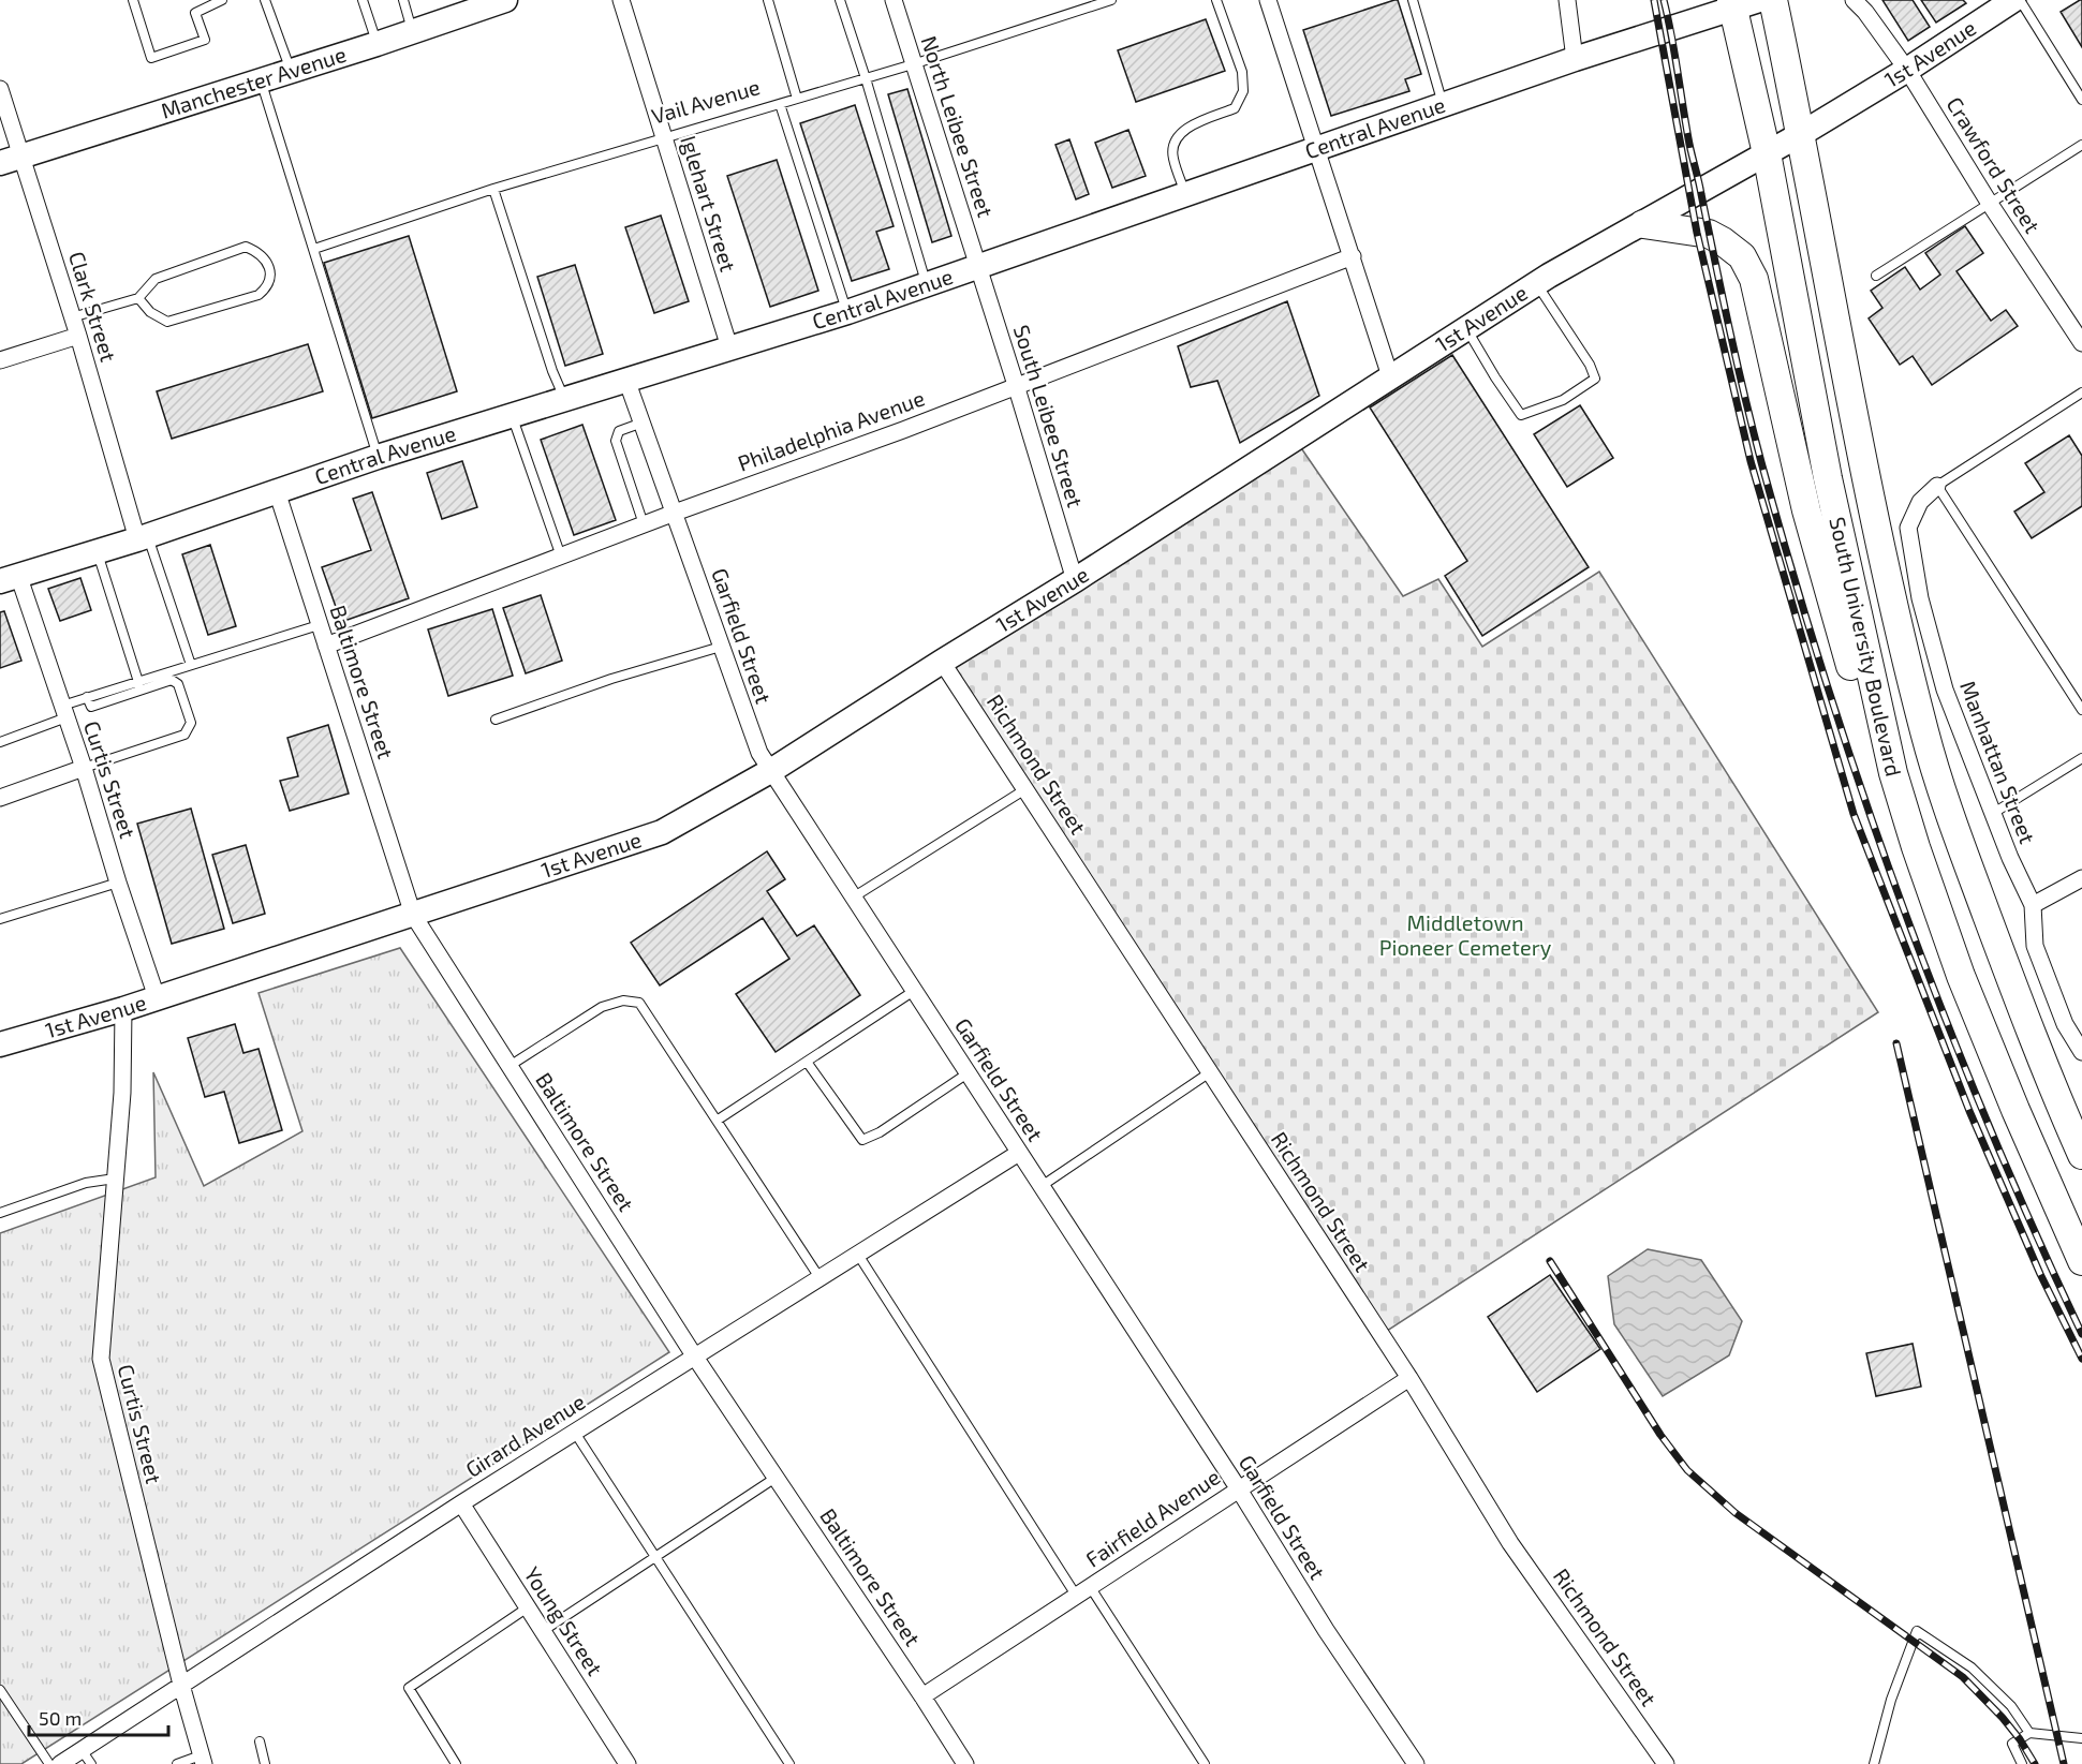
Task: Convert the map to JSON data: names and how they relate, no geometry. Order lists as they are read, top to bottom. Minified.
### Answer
{"streets":{"main road":["South University Boulevard"],"street":["1st Avenue","Manchester Avenue","North Leibee Street","Central Avenue","Crawford Street","Iglehart Street","Clark Street","South Leibee Street","Philadelphia Avenue","Garfield Street","Baltimore Street","Manhattan Street","Richmond Street","Curtis Street","Girard Avenue","Fairfield Avenue","Young Street"],"lane":["Vail Avenue"]},"crossings":[["1st Avenue","Crawford Street"],["1st Avenue","South Leibee Street"],["1st Avenue","Garfield Street"],["1st Avenue","South University Boulevard"],["1st Avenue","Baltimore Street"],["1st Avenue","Richmond Street"],["1st Avenue","Curtis Street"],["Manchester Avenue","Clark Street"],["Vail Avenue","North Leibee Street"],["Vail Avenue","Iglehart Street"],["North Leibee Street","Central Avenue"],["North Leibee Street","South Leibee Street"],["Central Avenue","Iglehart Street"],["Central Avenue","Clark Street"],["Central Avenue","South Leibee Street"],["Central Avenue","Garfield Street"],["Central Avenue","South University Boulevard"],["Central Avenue","Baltimore Street"],["Central Avenue","Curtis Street"],["South Leibee Street","Philadelphia Avenue"],["Philadelphia Avenue","Garfield Street"],["Philadelphia Avenue","Baltimore Street"],["Garfield Street","Girard Avenue"],["Garfield Street","Fairfield Avenue"],["Baltimore Street","Girard Avenue"],["Baltimore Street","Fairfield Avenue"],["Richmond Street","Fairfield Avenue"],["Curtis Street","Girard Avenue"],["Girard Avenue","Young Street"]],"parks":["Middletown Pioneer Cemetery"],"scale_bar":"50 m"}
